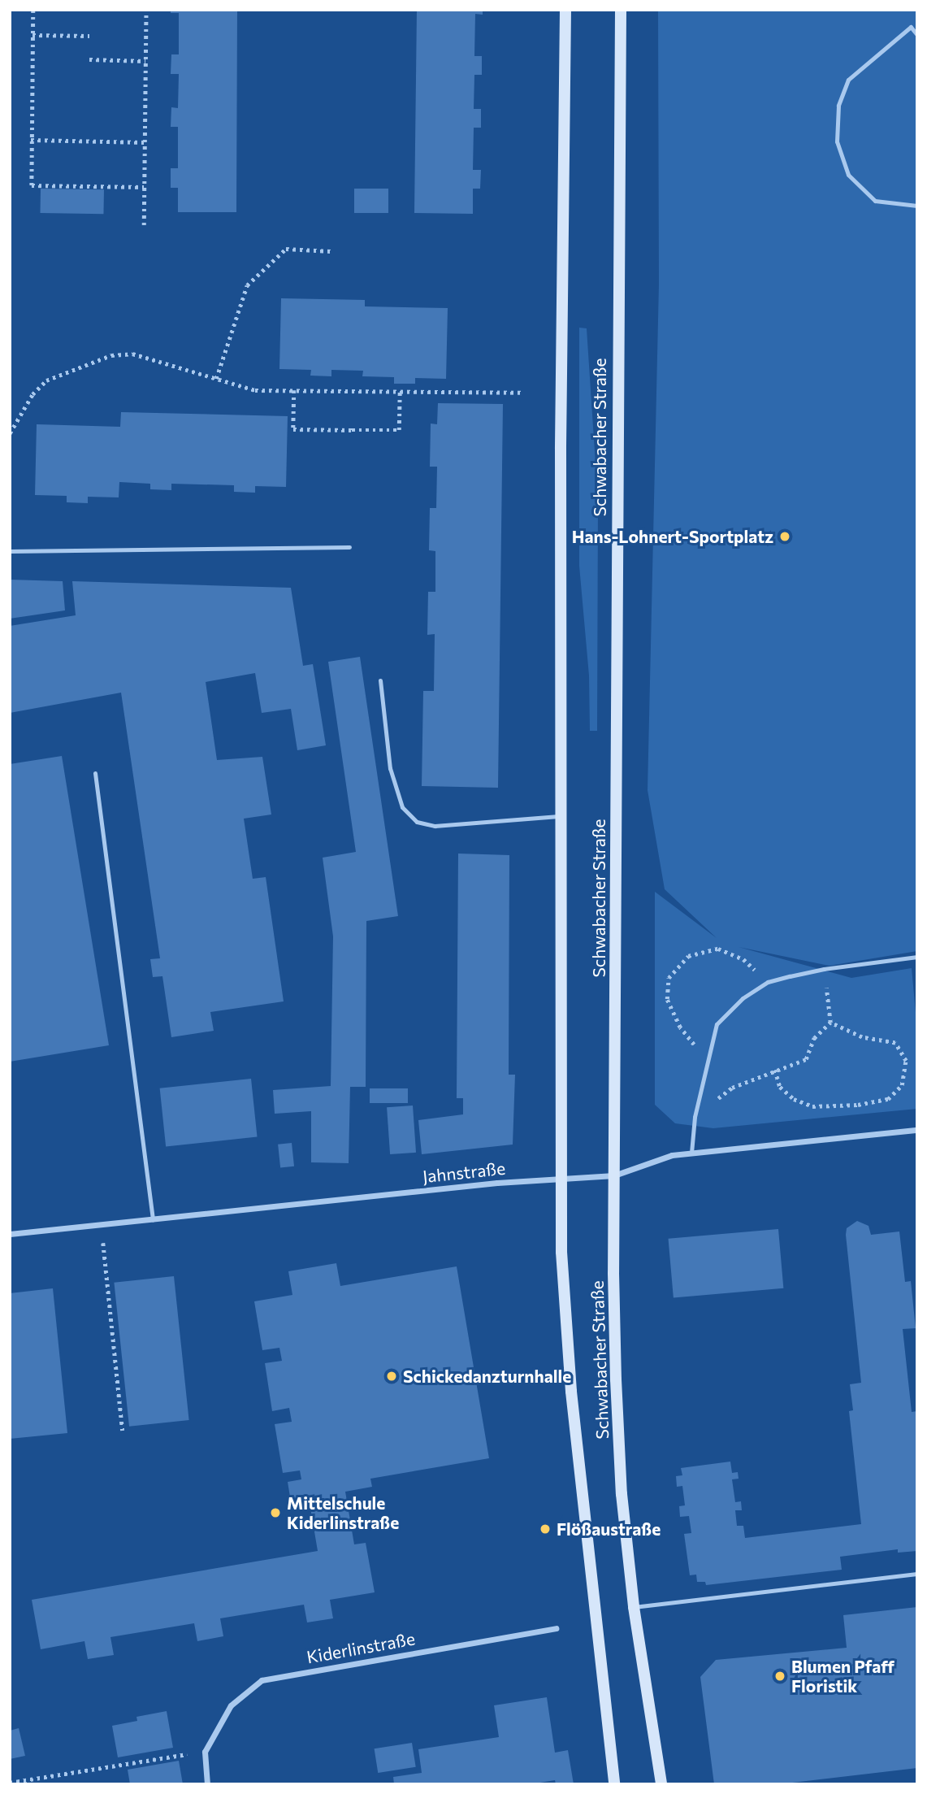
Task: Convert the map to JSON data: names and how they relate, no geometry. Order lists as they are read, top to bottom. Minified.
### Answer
{"streets":{"main road":["Schwabacher Straße"],"street":["Jahnstraße","Kiderlinstraße"]},"crossings":[["Schwabacher Straße","Jahnstraße"]],"places":["Hans-Lohnert-Sportplatz","Schickedanzturnhalle","Mittelschule Kiderlinstraße","Flößaustraße","Blumen Pfaff Floristik"]}
